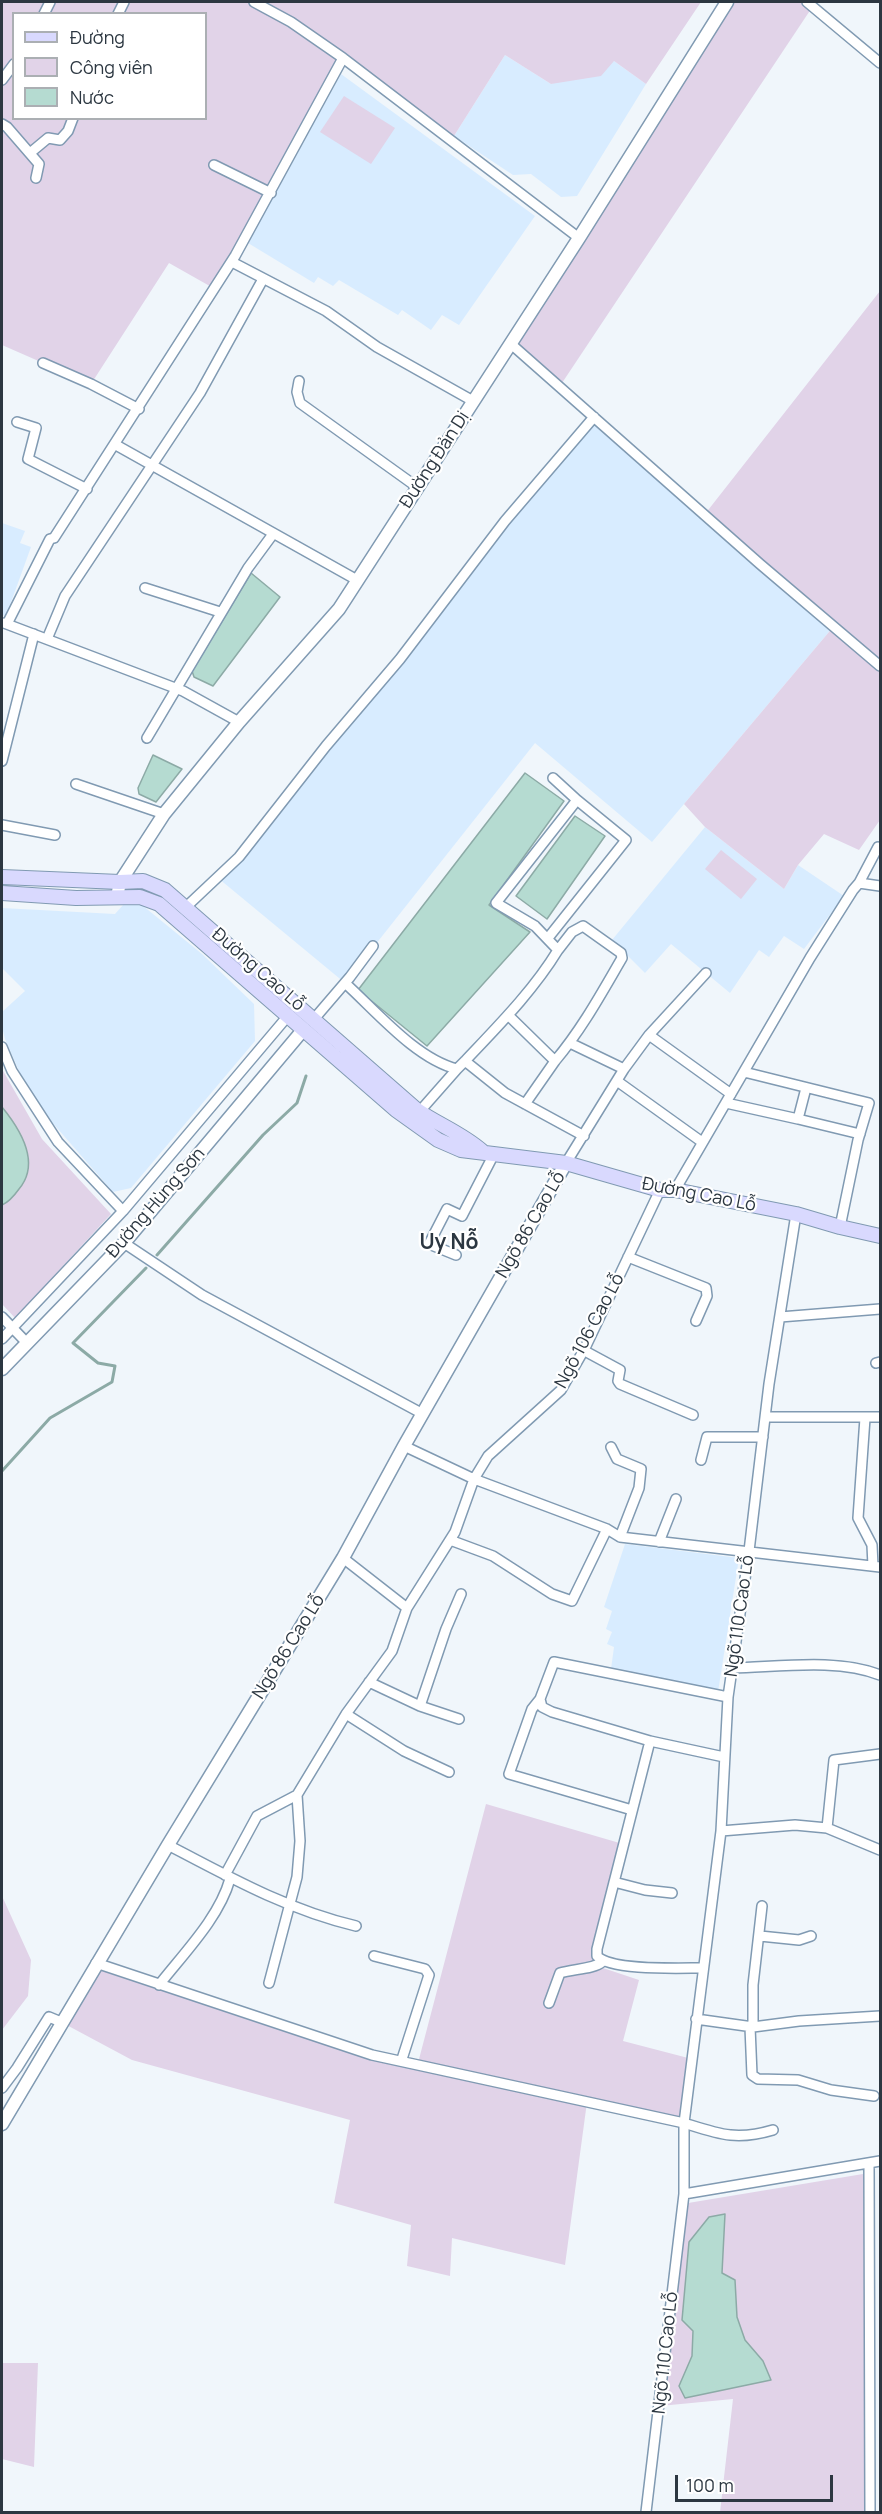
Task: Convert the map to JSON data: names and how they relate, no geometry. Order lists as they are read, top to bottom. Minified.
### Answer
{"streets":{"main road":["Đường Cao Lỗ"],"street":["Đường Đản Dị","Đường Hùng Sơn","Ngõ 86 Cao Lỗ","Ngõ 106 Cao Lỗ","Ngõ 110 Cao Lỗ"]},"crossings":[["Đường Đản Dị","Đường Cao Lỗ"],["Đường Cao Lỗ","Đường Hùng Sơn"],["Đường Cao Lỗ","Ngõ 86 Cao Lỗ"],["Đường Cao Lỗ","Ngõ 106 Cao Lỗ"],["Đường Cao Lỗ","Ngõ 110 Cao Lỗ"]],"districts":["Uy Nỗ"],"legend":["Đường","Công viên","Nước"],"scale_bar":"100 m"}
